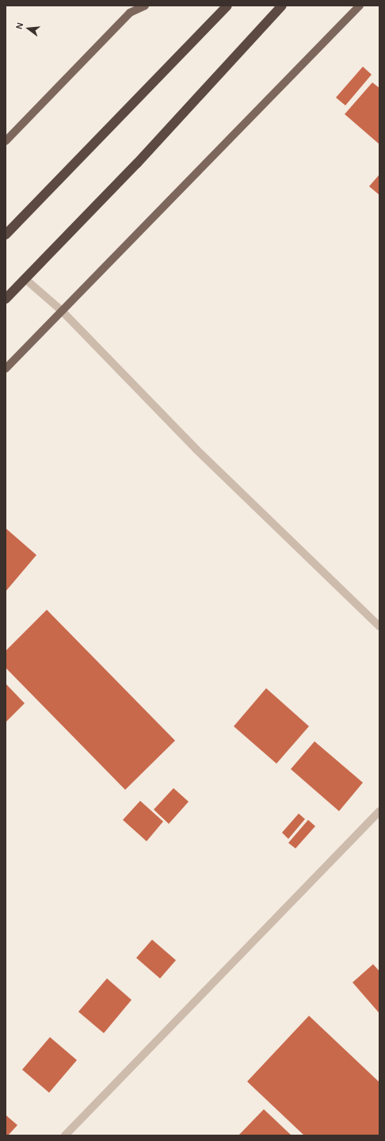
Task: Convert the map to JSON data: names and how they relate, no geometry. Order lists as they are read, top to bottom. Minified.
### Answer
{"north":"left"}
